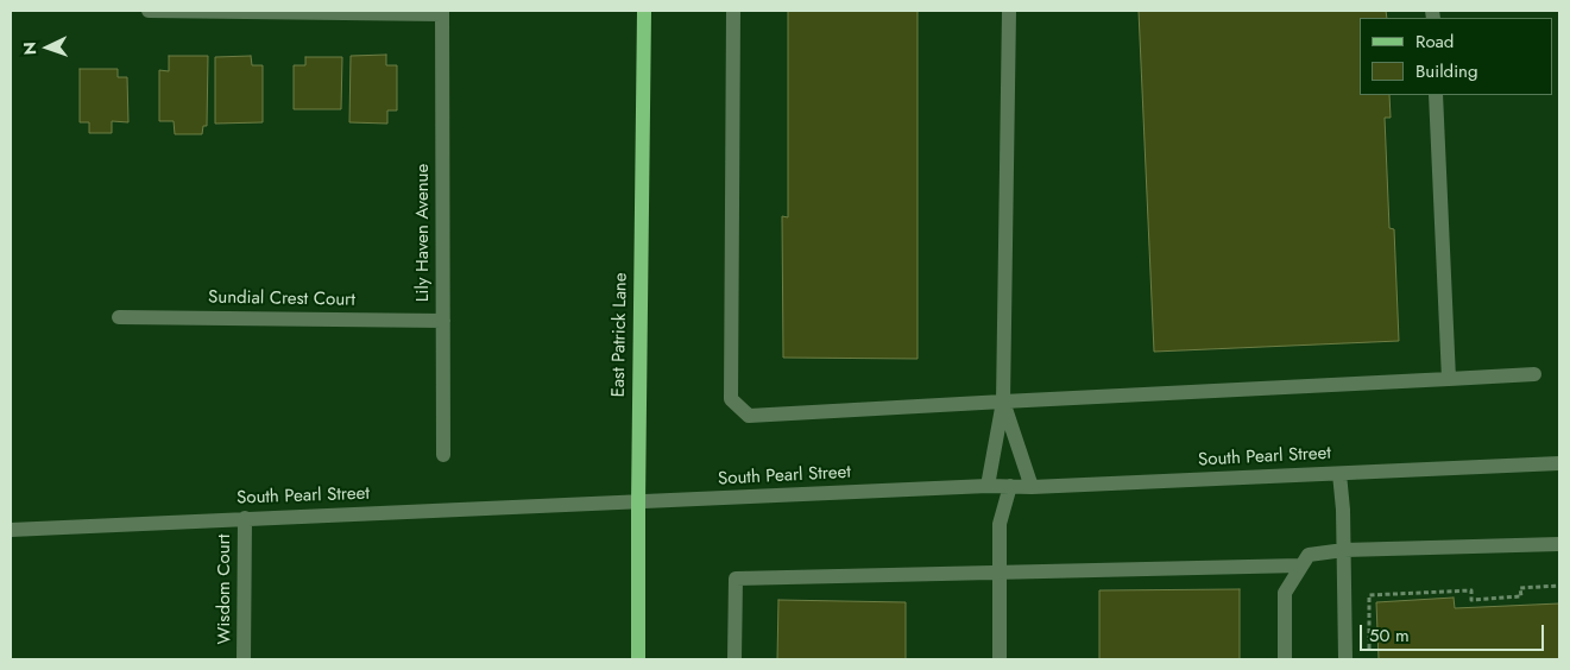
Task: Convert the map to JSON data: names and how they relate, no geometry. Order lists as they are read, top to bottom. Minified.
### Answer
{"streets":{"main road":["East Patrick Lane"],"street":["Lily Haven Avenue","Sundial Crest Court","South Pearl Street","Wisdom Court"]},"crossings":[["Lily Haven Avenue","Sundial Crest Court"],["East Patrick Lane","South Pearl Street"],["South Pearl Street","Wisdom Court"]],"legend":["Road","Building"],"scale_bar":"50 m","north":"left"}
